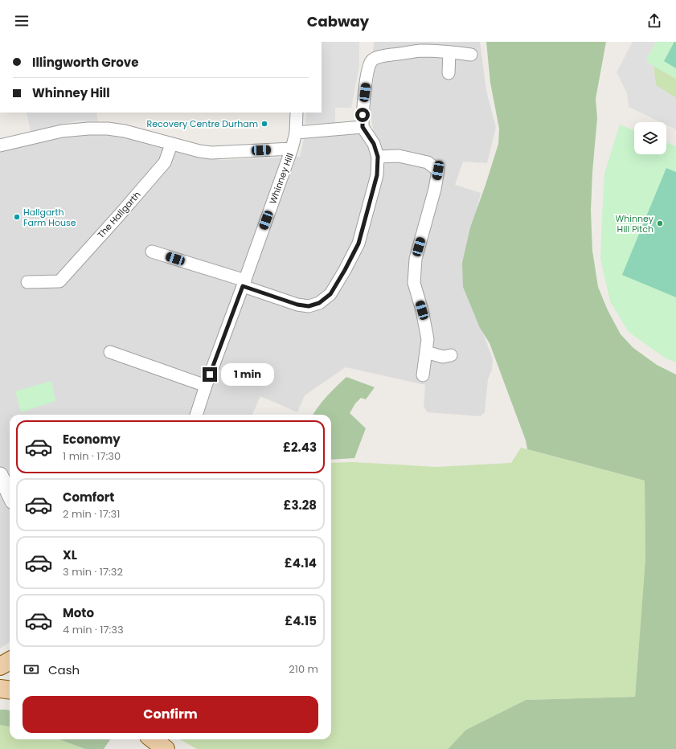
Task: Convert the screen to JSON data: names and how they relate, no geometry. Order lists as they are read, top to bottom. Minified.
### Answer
{"streets":{"street":["Whinney Hill","The Hallgarth"]},"places":["Recovery Centre Durham","Hallgarth Farm House","Whinney Hill Pitch"],"page":{"header":"Cabway","banner":["Illingworth Grove","Whinney Hill"],"bubble":"1 min","list":[{"name":"Economy","note":"1 min · 17:30","value":"£2.43"},{"name":"Comfort","note":"2 min · 17:31","value":"£3.28"},{"name":"XL","note":"3 min · 17:32","value":"£4.14"},{"name":"Moto","note":"4 min · 17:33","value":"£4.15"}],"pay":["Cash","210 m"],"buttons":"Confirm"}}
